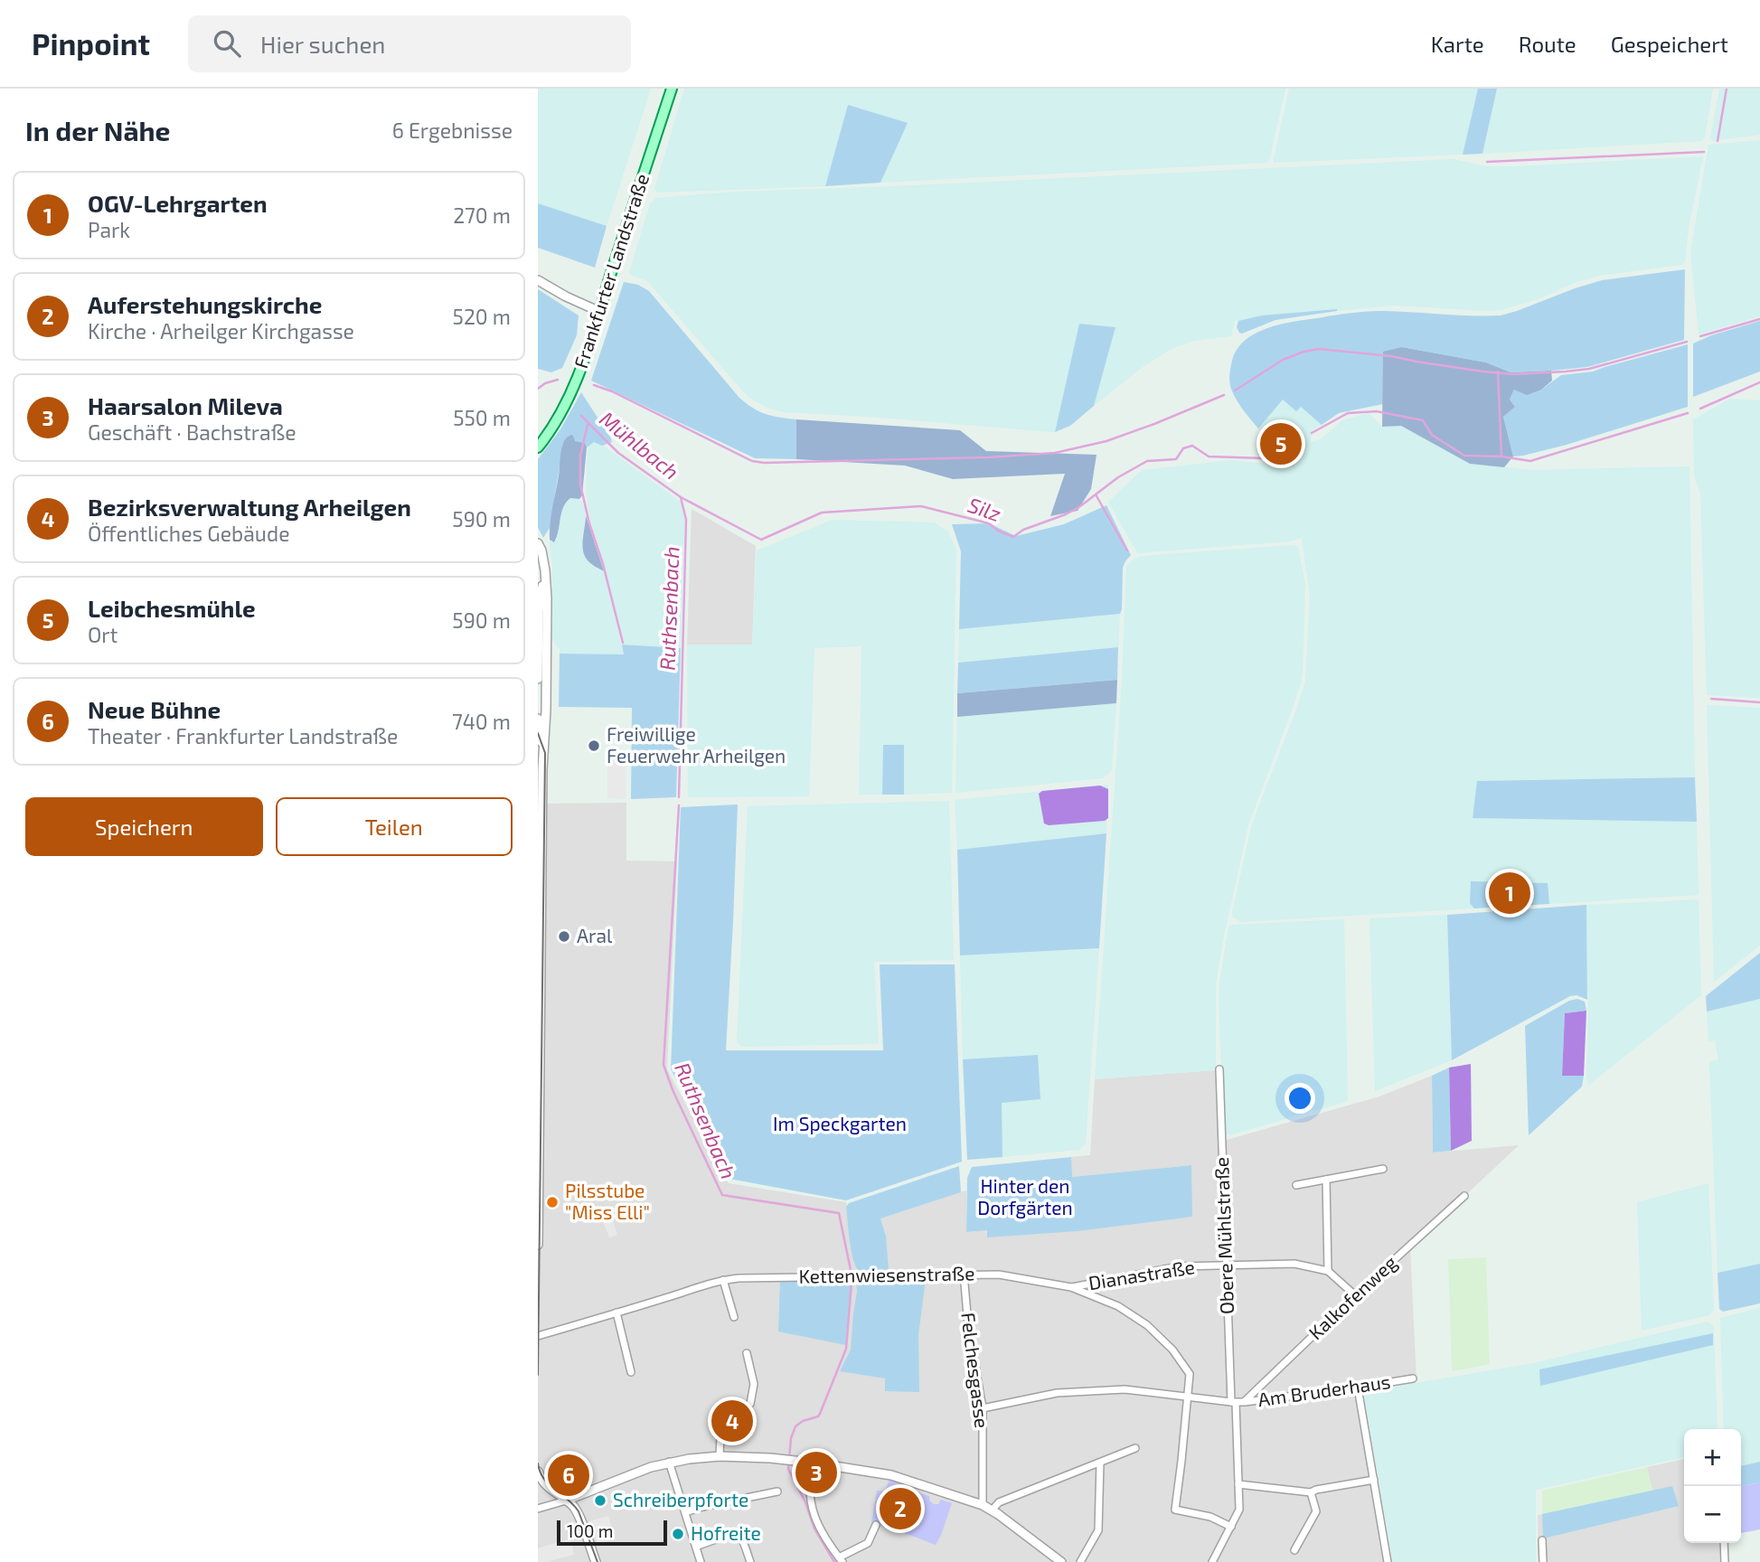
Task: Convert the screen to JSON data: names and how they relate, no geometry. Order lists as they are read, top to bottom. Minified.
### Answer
{"streets":{"main road":["Frankfurter Landstraße"],"street":["Obere Mühlstraße","Kettenwiesenstraße","Dianastraße","Kalkofenweg","Felchesgasse","Am Bruderhaus"]},"crossings":[["Obere Mühlstraße","Kettenwiesenstraße"],["Obere Mühlstraße","Dianastraße"],["Obere Mühlstraße","Am Bruderhaus"],["Kettenwiesenstraße","Dianastraße"],["Kettenwiesenstraße","Felchesgasse"],["Kettenwiesenstraße","Am Bruderhaus"],["Kalkofenweg","Am Bruderhaus"],["Felchesgasse","Am Bruderhaus"]],"water":["Mühlbach","Silz","Ruthsenbach"],"parks":["Im Speckgarten","Hinter den Dorfgärten"],"places":["Freiwillige Feuerwehr Arheilgen","Aral","Pilsstube \"Miss Elli\"","Schreiberpforte","Hofreite"],"scale_bar":"100 m","page":{"header":"Pinpoint","search":"Hier suchen","nav":["Karte","Route","Gespeichert"],"heading":["In der Nähe","6 Ergebnisse"],"list":[{"mark":"1","name":"OGV-Lehrgarten","note":"Park","value":"270 m"},{"mark":"2","name":"Auferstehungskirche","note":"Kirche · Arheilger Kirchgasse","value":"520 m"},{"mark":"3","name":"Haarsalon Mileva","note":"Geschäft · Bachstraße","value":"550 m"},{"mark":"4","name":"Bezirksverwaltung Arheilgen","note":"Öffentliches Gebäude","value":"590 m"},{"mark":"5","name":"Leibchesmühle","note":"Ort","value":"590 m"},{"mark":"6","name":"Neue Bühne","note":"Theater · Frankfurter Landstraße","value":"740 m"}],"pins":["5","1","4","3","6","2"],"buttons":["Speichern","Teilen"],"map_buttons":["+","−"],"scale":"100 m"}}
